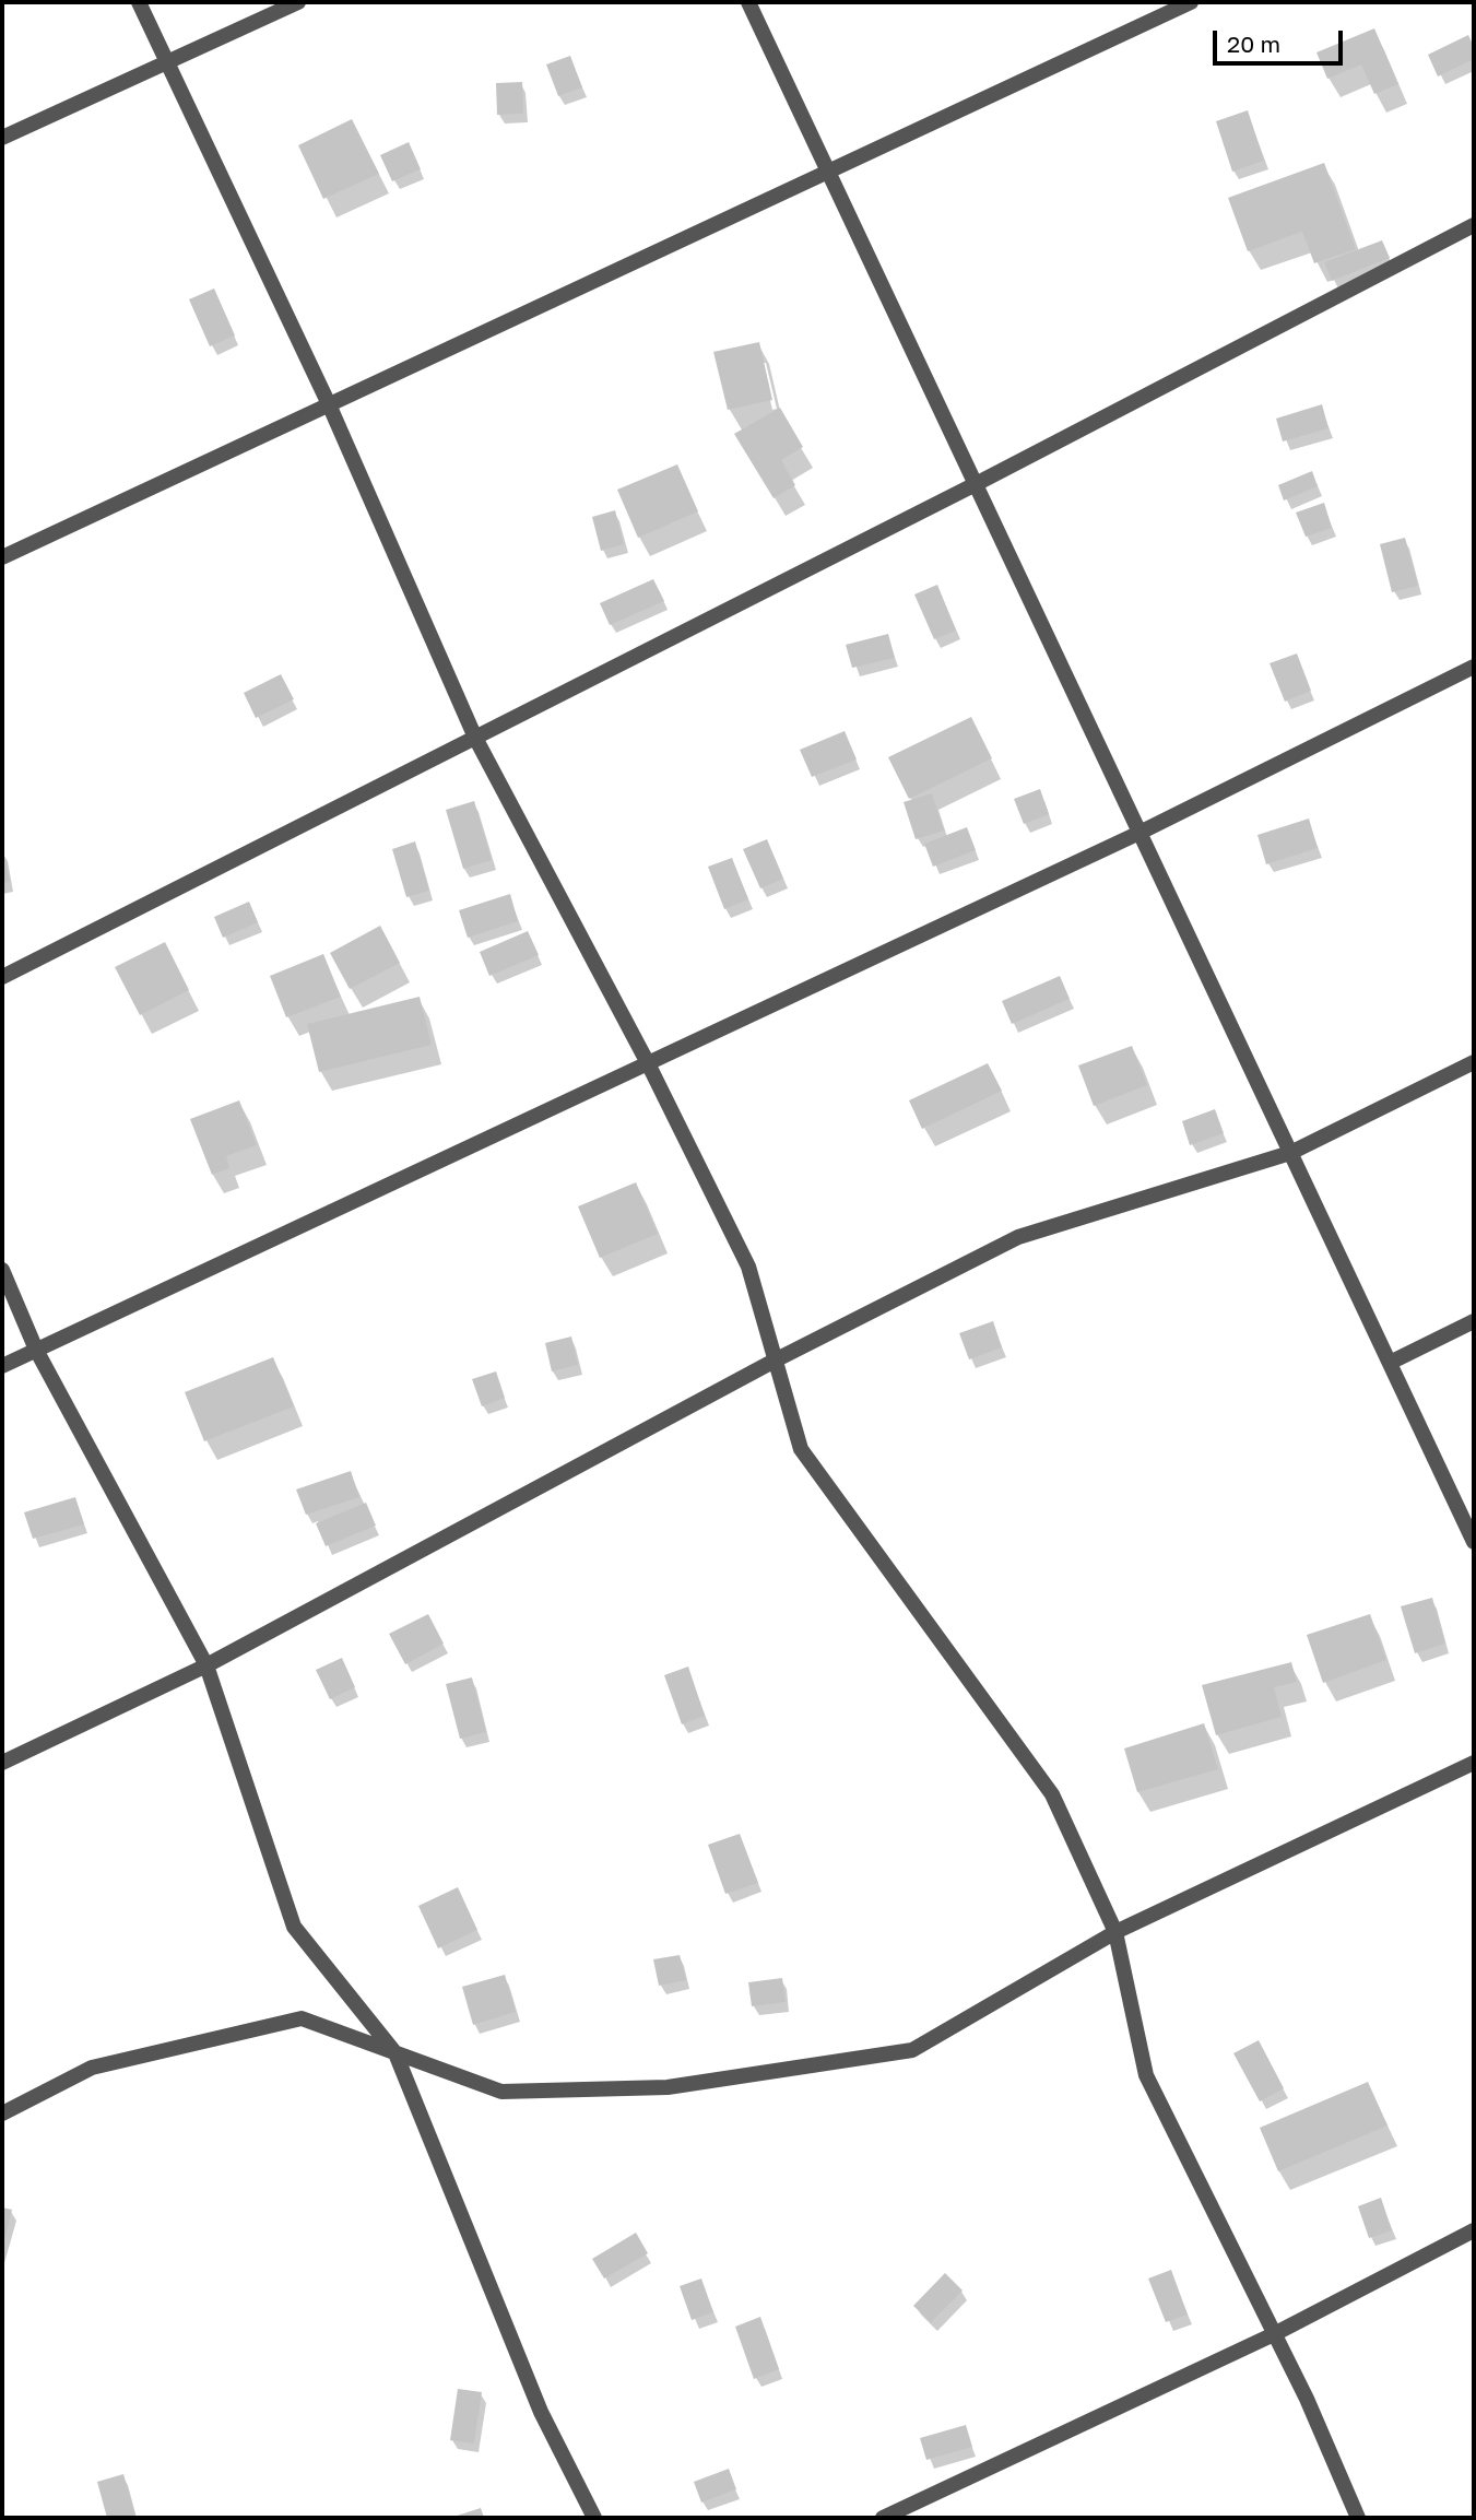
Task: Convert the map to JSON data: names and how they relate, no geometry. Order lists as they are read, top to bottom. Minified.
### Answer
{"scale_bar":"20 m"}
